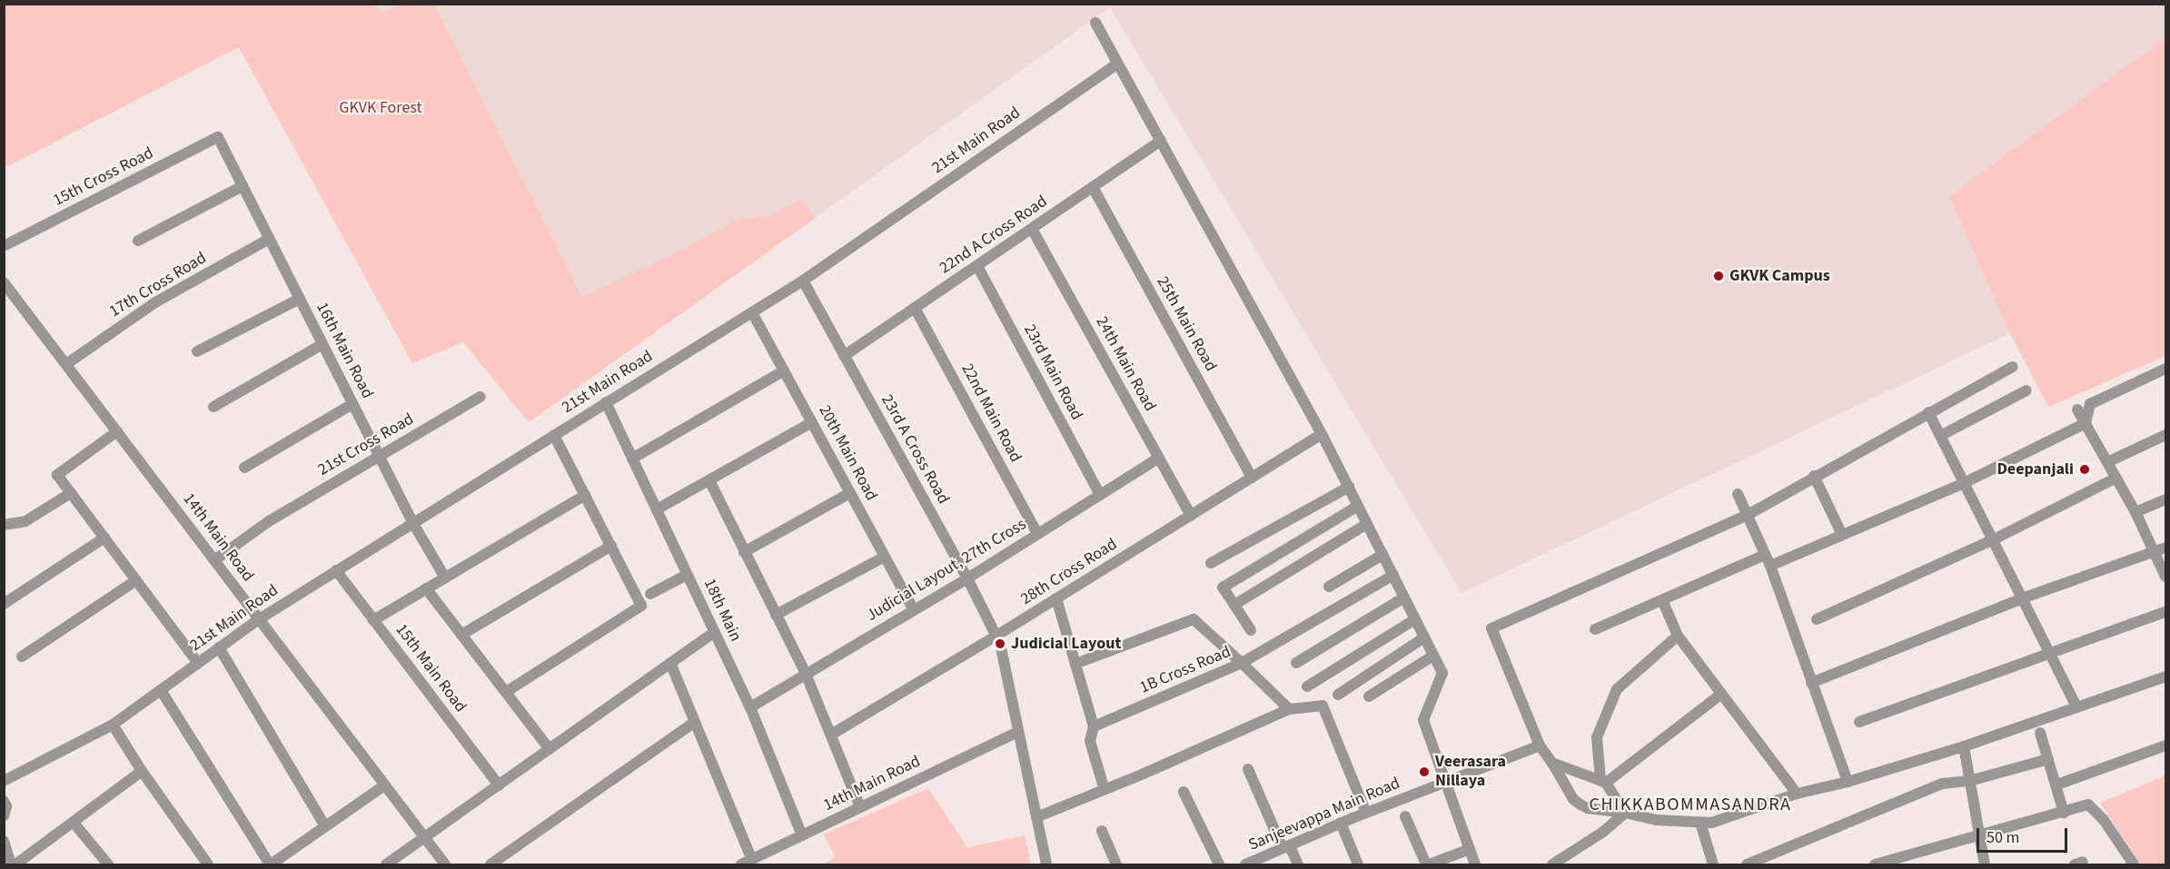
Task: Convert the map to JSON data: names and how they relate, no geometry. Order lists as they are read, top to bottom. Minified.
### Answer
{"streets":{"street":["21st Main Road","15th Cross Road","22nd A Cross Road","17th Cross Road","25th Main Road","16th Main Road","24th Main Road","23rd Main Road","22nd Main Road","21st Cross Road","23rd A Cross Road","20th Main Road","14th Main Road","Judicial Layout, 27th Cross","28th Cross Road","18th Main","15th Main Road","1B Cross Road","Sanjeevappa Main Road"]},"crossings":[["21st Main Road","16th Main Road"],["21st Main Road","23rd A Cross Road"],["21st Main Road","20th Main Road"],["21st Main Road","14th Main Road"],["21st Main Road","18th Main"],["21st Main Road","15th Main Road"],["15th Cross Road","16th Main Road"],["22nd A Cross Road","25th Main Road"],["22nd A Cross Road","24th Main Road"],["22nd A Cross Road","23rd Main Road"],["22nd A Cross Road","22nd Main Road"],["22nd A Cross Road","23rd A Cross Road"],["17th Cross Road","16th Main Road"],["17th Cross Road","14th Main Road"],["25th Main Road","28th Cross Road"],["16th Main Road","21st Cross Road"],["24th Main Road","Judicial Layout, 27th Cross"],["24th Main Road","28th Cross Road"],["23rd Main Road","Judicial Layout, 27th Cross"],["22nd Main Road","Judicial Layout, 27th Cross"],["21st Cross Road","14th Main Road"],["23rd A Cross Road","14th Main Road"],["23rd A Cross Road","Judicial Layout, 27th Cross"],["23rd A Cross Road","28th Cross Road"],["20th Main Road","Judicial Layout, 27th Cross"],["14th Main Road","18th Main"],["Judicial Layout, 27th Cross","18th Main"]],"districts":["CHIKKABOMMASANDRA"],"parks":["GKVK Forest"],"places":["GKVK Campus","Deepanjali","Judicial Layout","Veerasara Nillaya"],"scale_bar":"50 m"}
